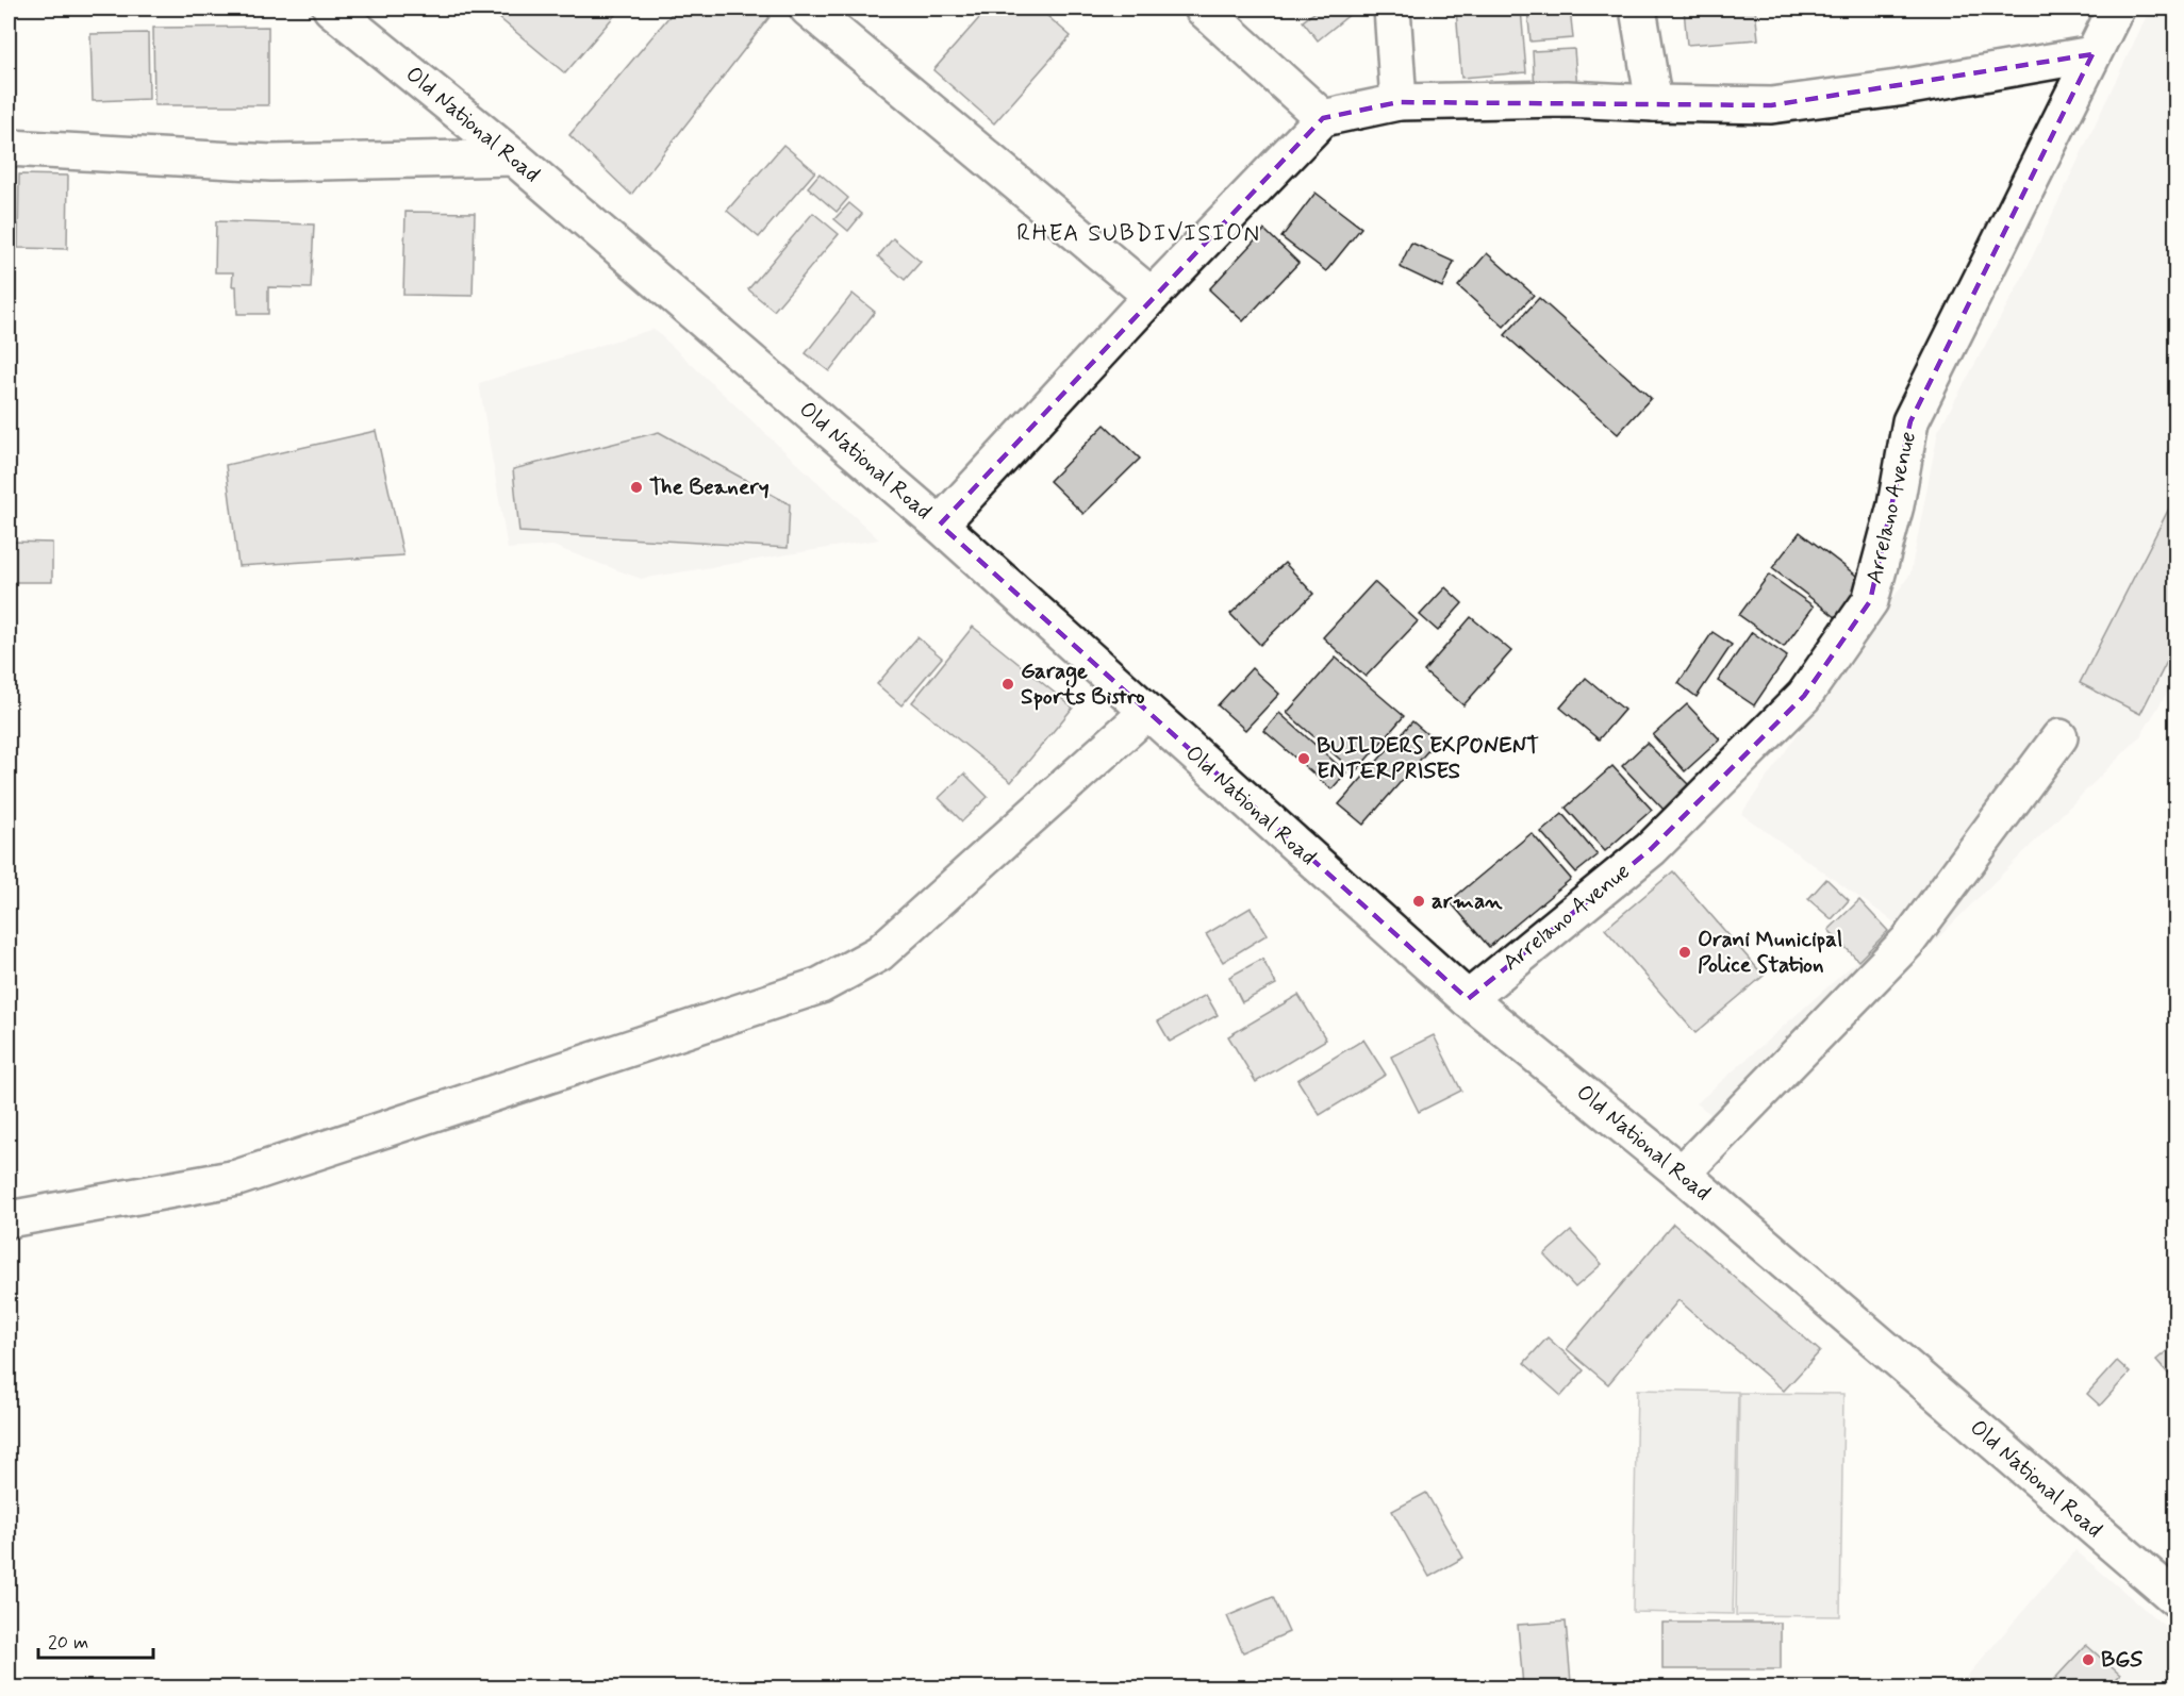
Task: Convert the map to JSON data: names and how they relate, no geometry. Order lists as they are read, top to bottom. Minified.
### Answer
{"streets":{"street":["Old National Road","Arrelano Avenue"]},"crossings":[["Old National Road","Arrelano Avenue"]],"districts":["RHEA SUBDIVISION"],"places":["The Beanery","Garage Sports Bistro","BUILDERS EXPONENT ENTERPRISES","arman","Orani Municipal Police Station","BGS"],"scale_bar":"20 m"}
